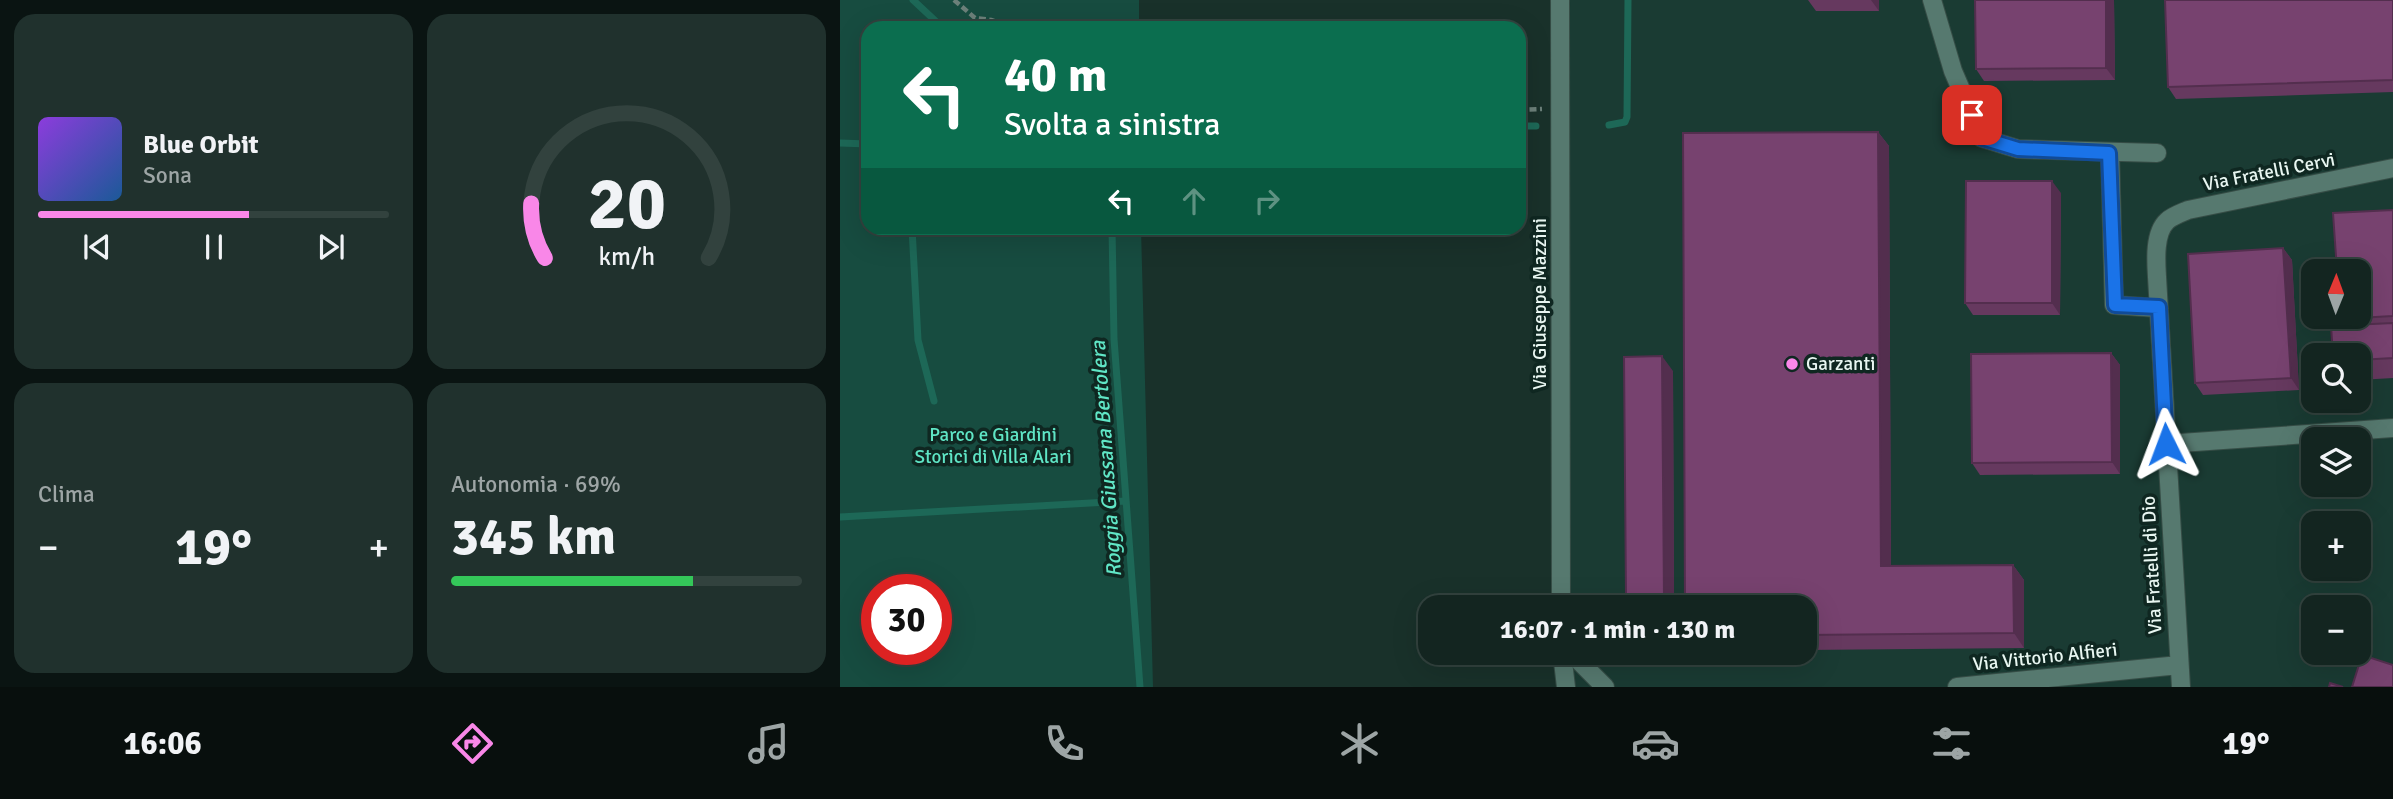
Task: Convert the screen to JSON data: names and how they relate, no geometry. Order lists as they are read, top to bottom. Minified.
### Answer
{"streets":{"street":["Via Fratelli Cervi","Via Giuseppe Mazzini","Via Fratelli di Dio","Via Vittorio Alfieri"]},"crossings":[["Via Fratelli Cervi","Via Fratelli di Dio"],["Via Fratelli di Dio","Via Vittorio Alfieri"]],"water":["Roggia Giussana Bertolera"],"parks":["Parco e Giardini Storici di Villa Alari"],"places":["Garzanti"],"north":"top","page":{"turn":["40 m","Svolta a sinistra"],"song":["Blue Orbit","Sona"],"map_buttons":["+","−"],"tile":["Clima",["Autonomia · 69%","345 km"]],"heat":["−","19°","+"],"limit":"30","trip":"16:07 · 1 min · 130 m","tabs":["16:06","19°"],"gauge":["20","km/h"]}}
